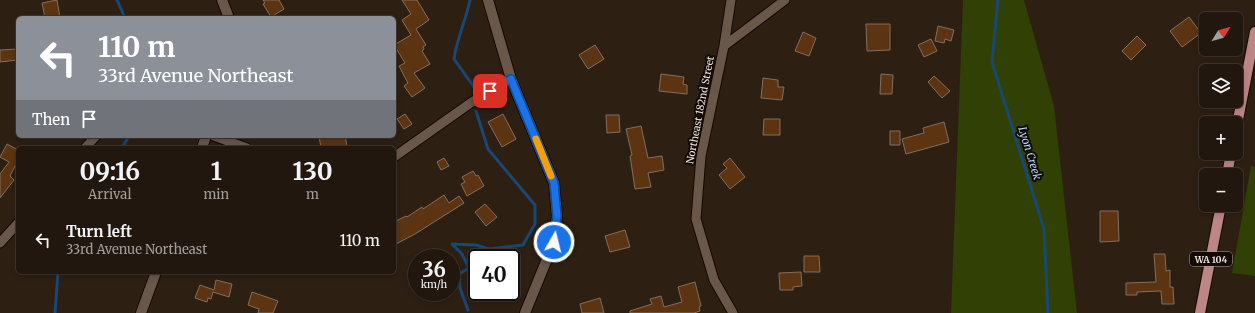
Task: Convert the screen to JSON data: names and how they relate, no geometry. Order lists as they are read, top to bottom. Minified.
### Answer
{"streets":{"main road":["WA 104"],"street":["Northeast 182nd Street"]},"water":["Lyon Creek"],"north":"top right","page":{"map_buttons":["+","−"],"turn":["110 m","33rd Avenue Northeast"],"then":"Then","eta":["09:16","Arrival","1","min","130","m"],"list":[{"name":"Turn left","note":"33rd Avenue Northeast","value":"110 m"}],"speed":"36 km/h","limit":"40"}}
